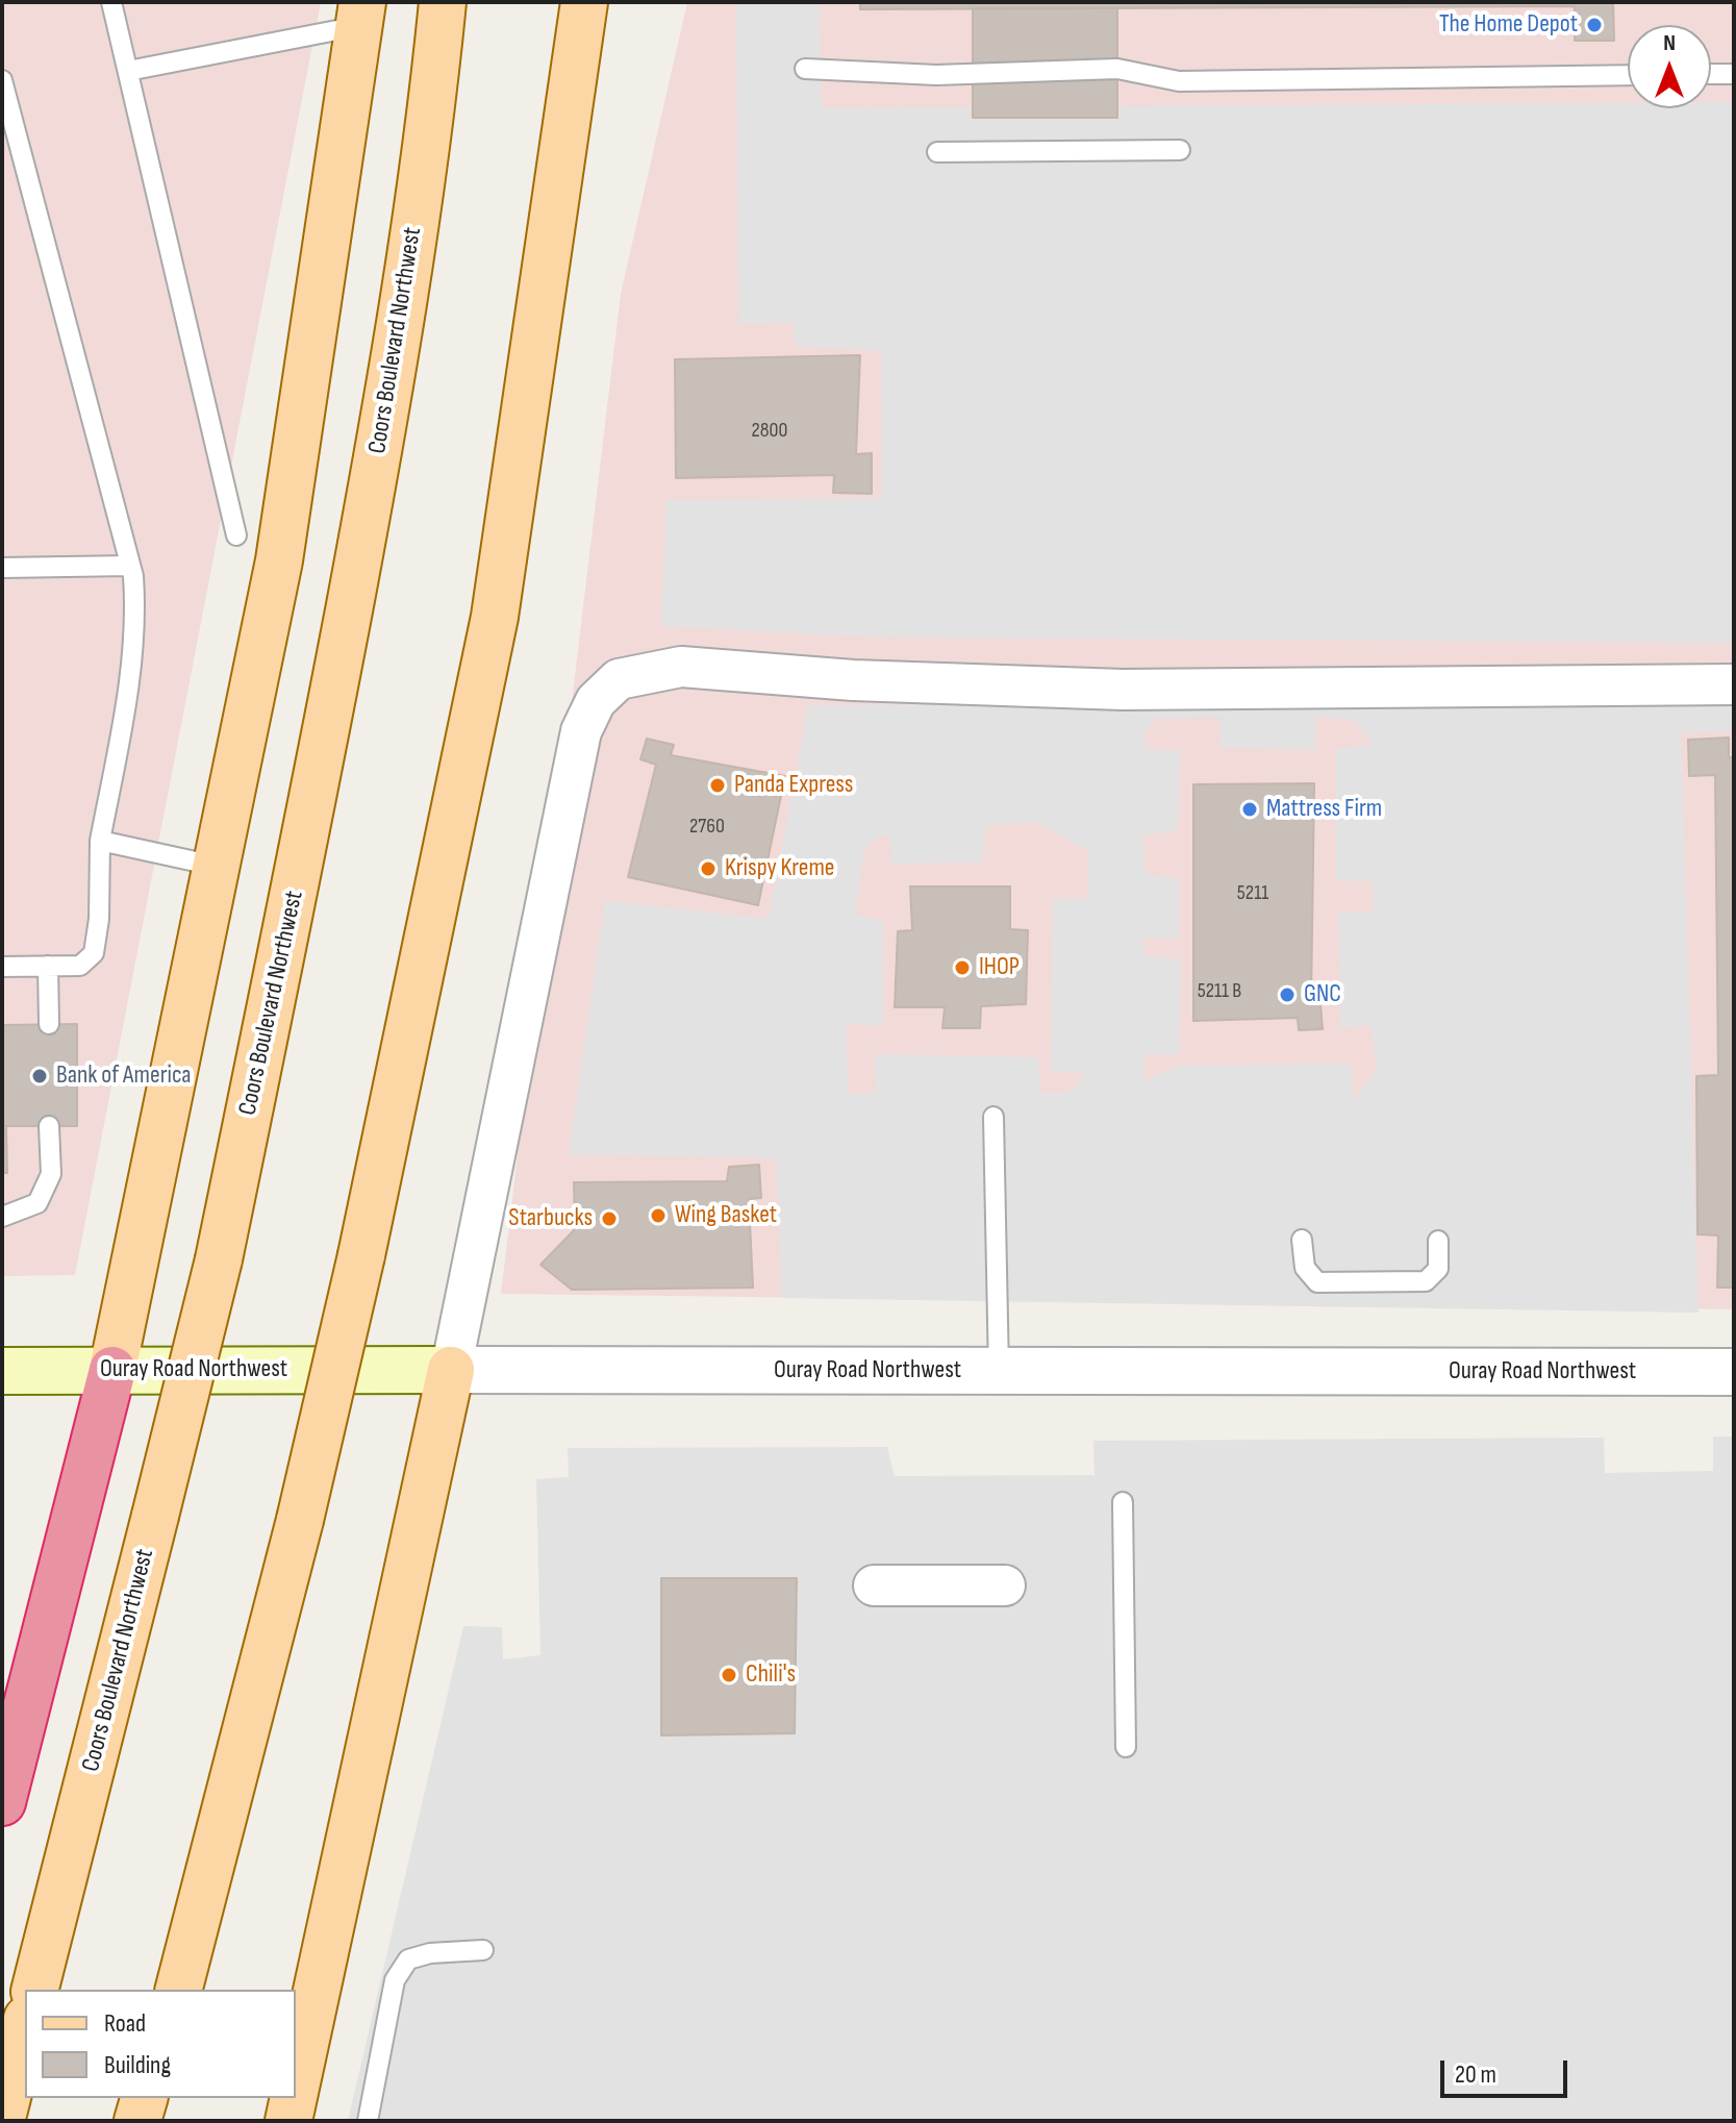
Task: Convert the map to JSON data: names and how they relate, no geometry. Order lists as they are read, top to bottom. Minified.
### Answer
{"streets":{"main road":["Coors Boulevard Northwest","Ouray Road Northwest"]},"places":["The Home Depot","Panda Express","Mattress Firm","Krispy Kreme","IHOP","GNC","Bank of America","Wing Basket","Starbucks","Chili's"],"house_numbers":["2800","2760","5211","5211 B"],"legend":["Road","Building"],"scale_bar":"20 m","north":"top"}
